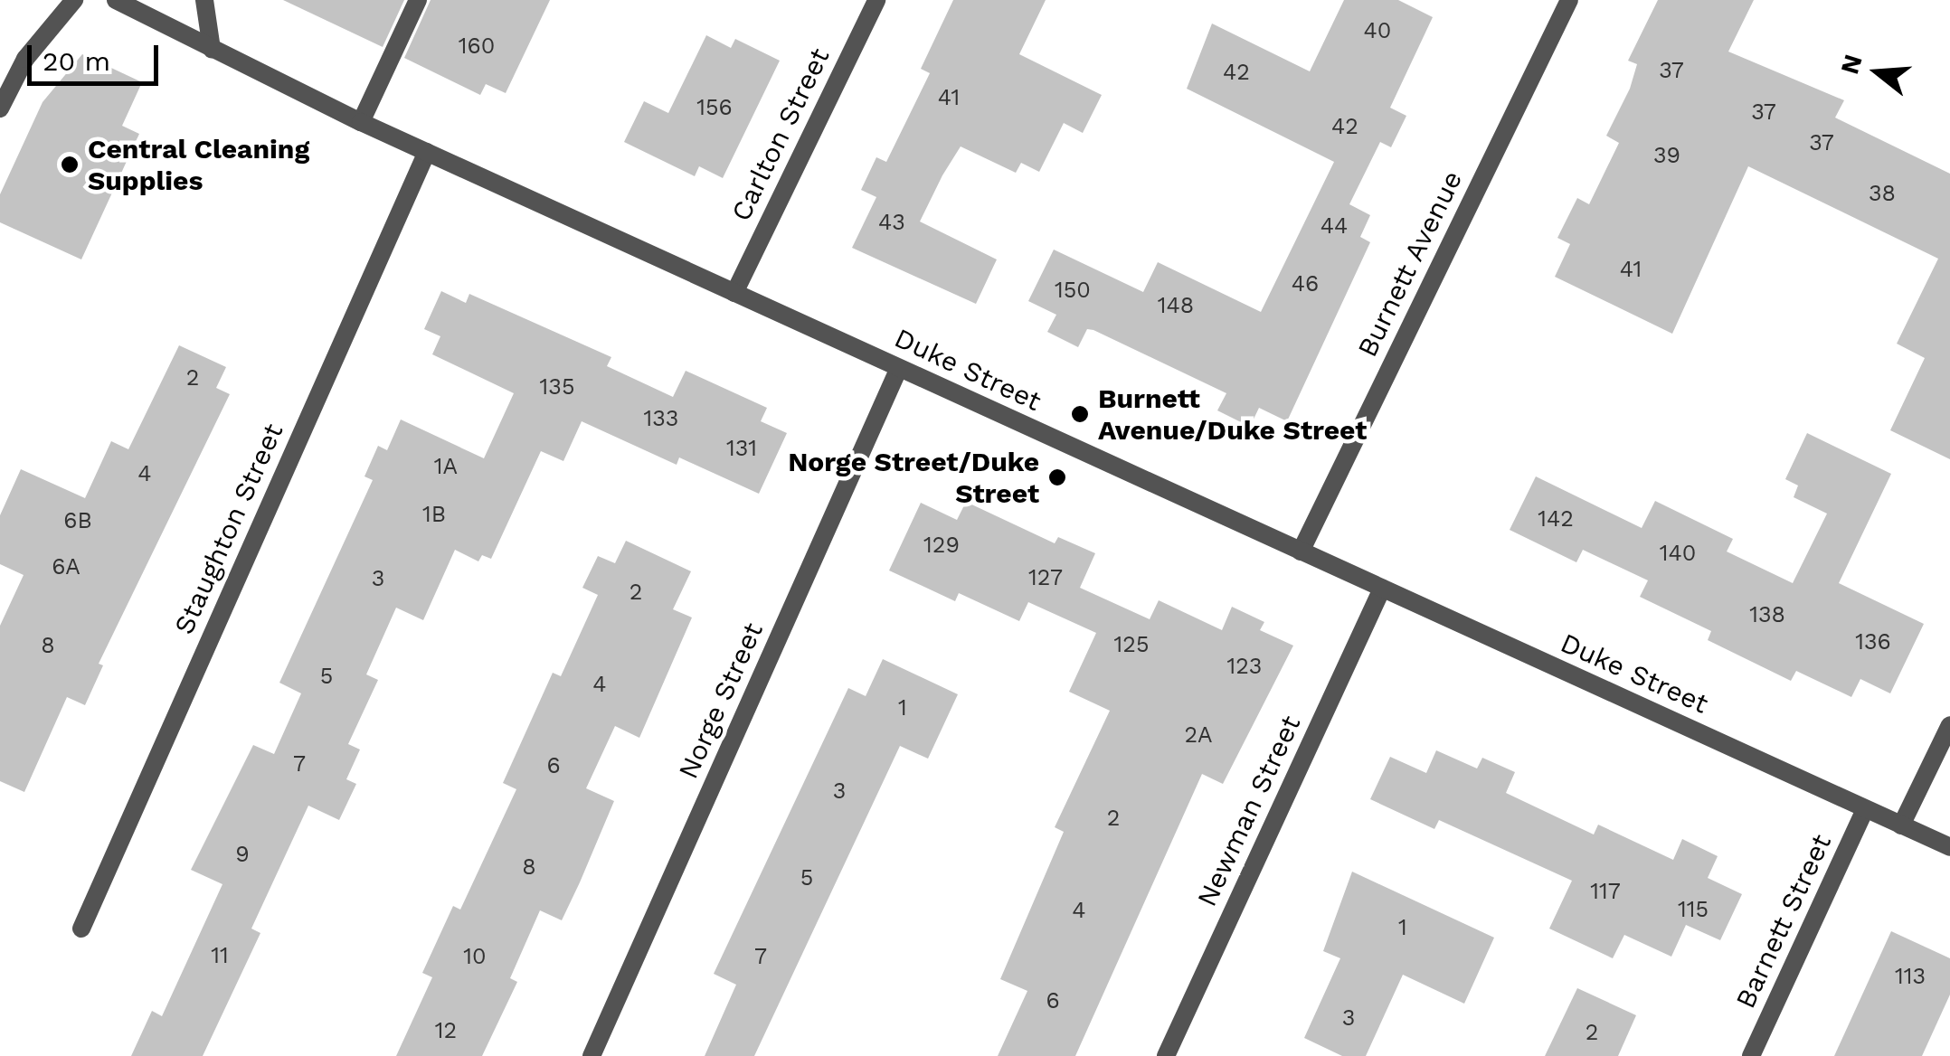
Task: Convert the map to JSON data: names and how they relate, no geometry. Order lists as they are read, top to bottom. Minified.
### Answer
{"streets":{"street":["Carlton Street","Burnett Avenue","Duke Street","Staughton Street","Norge Street","Newman Street","Barnett Street"]},"crossings":[["Carlton Street","Duke Street"],["Burnett Avenue","Duke Street"],["Duke Street","Staughton Street"],["Duke Street","Norge Street"],["Duke Street","Newman Street"],["Duke Street","Barnett Street"]],"places":["Central Cleaning Supplies","Burnett Avenue/Duke Street","Norge Street/Duke Street"],"house_numbers":["40","160","37","42","41","156","37","42","37","39","38","43","44","41","46","150","148","2","135","133","131","1A","4","1B","142","6B","129","140","6A","127","3","2","138","136","125","8","123","5","4","1","2A","7","6","3","2","9","8","5","117","115","4","1","11","10","7","113","6","3","12","2"],"scale_bar":"20 m","north":"left"}
